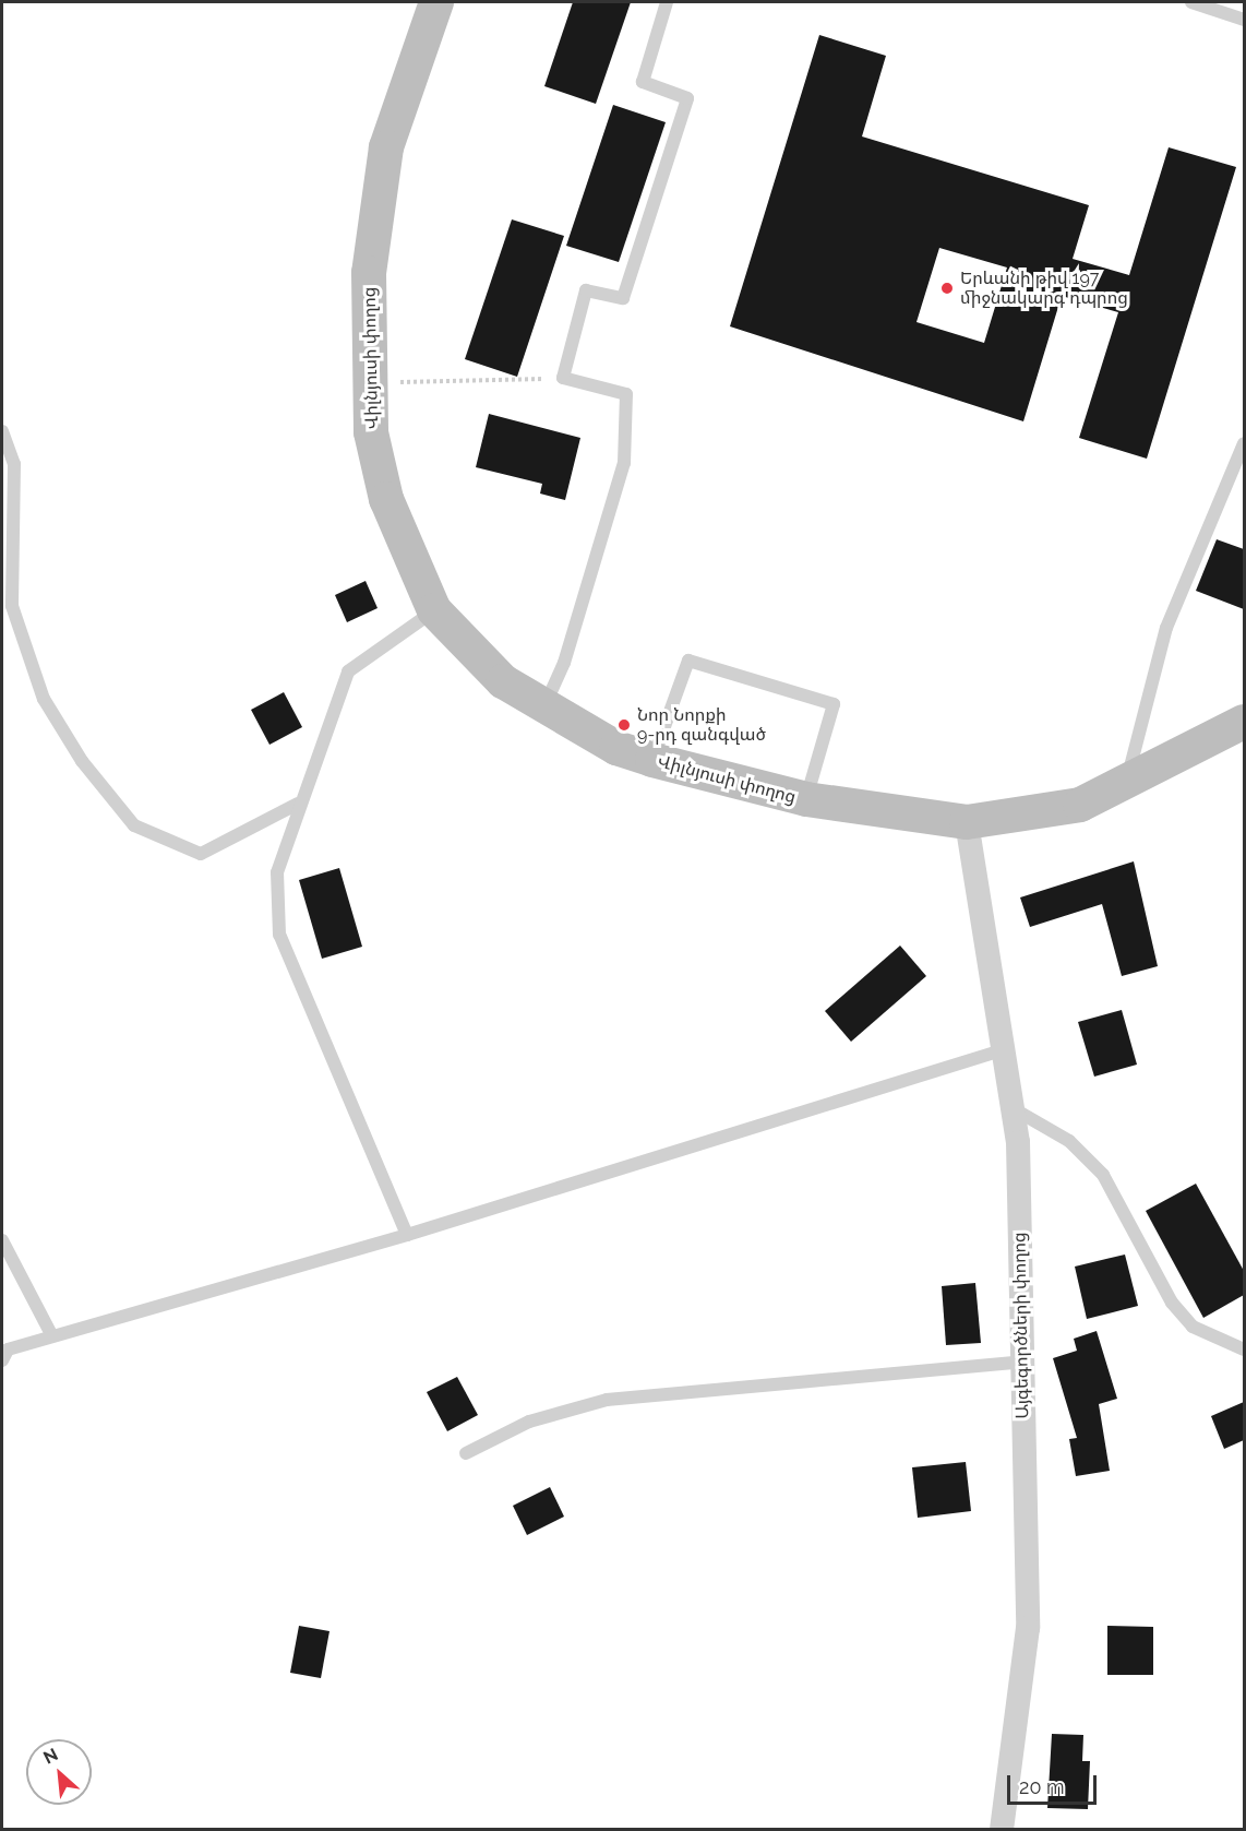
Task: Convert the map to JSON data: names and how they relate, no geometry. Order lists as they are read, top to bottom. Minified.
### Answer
{"streets":{"street":["Վիլնյուսի փողոց","Այգեգործների փողոց"]},"crossings":[["Վիլնյուսի փողոց","Այգեգործների փողոց"]],"places":["Երևանի թիվ 197 միջնակարգ դպրոց","Նոր Նորքի 9-րդ զանգված"],"scale_bar":"20 m","north":"top left"}
